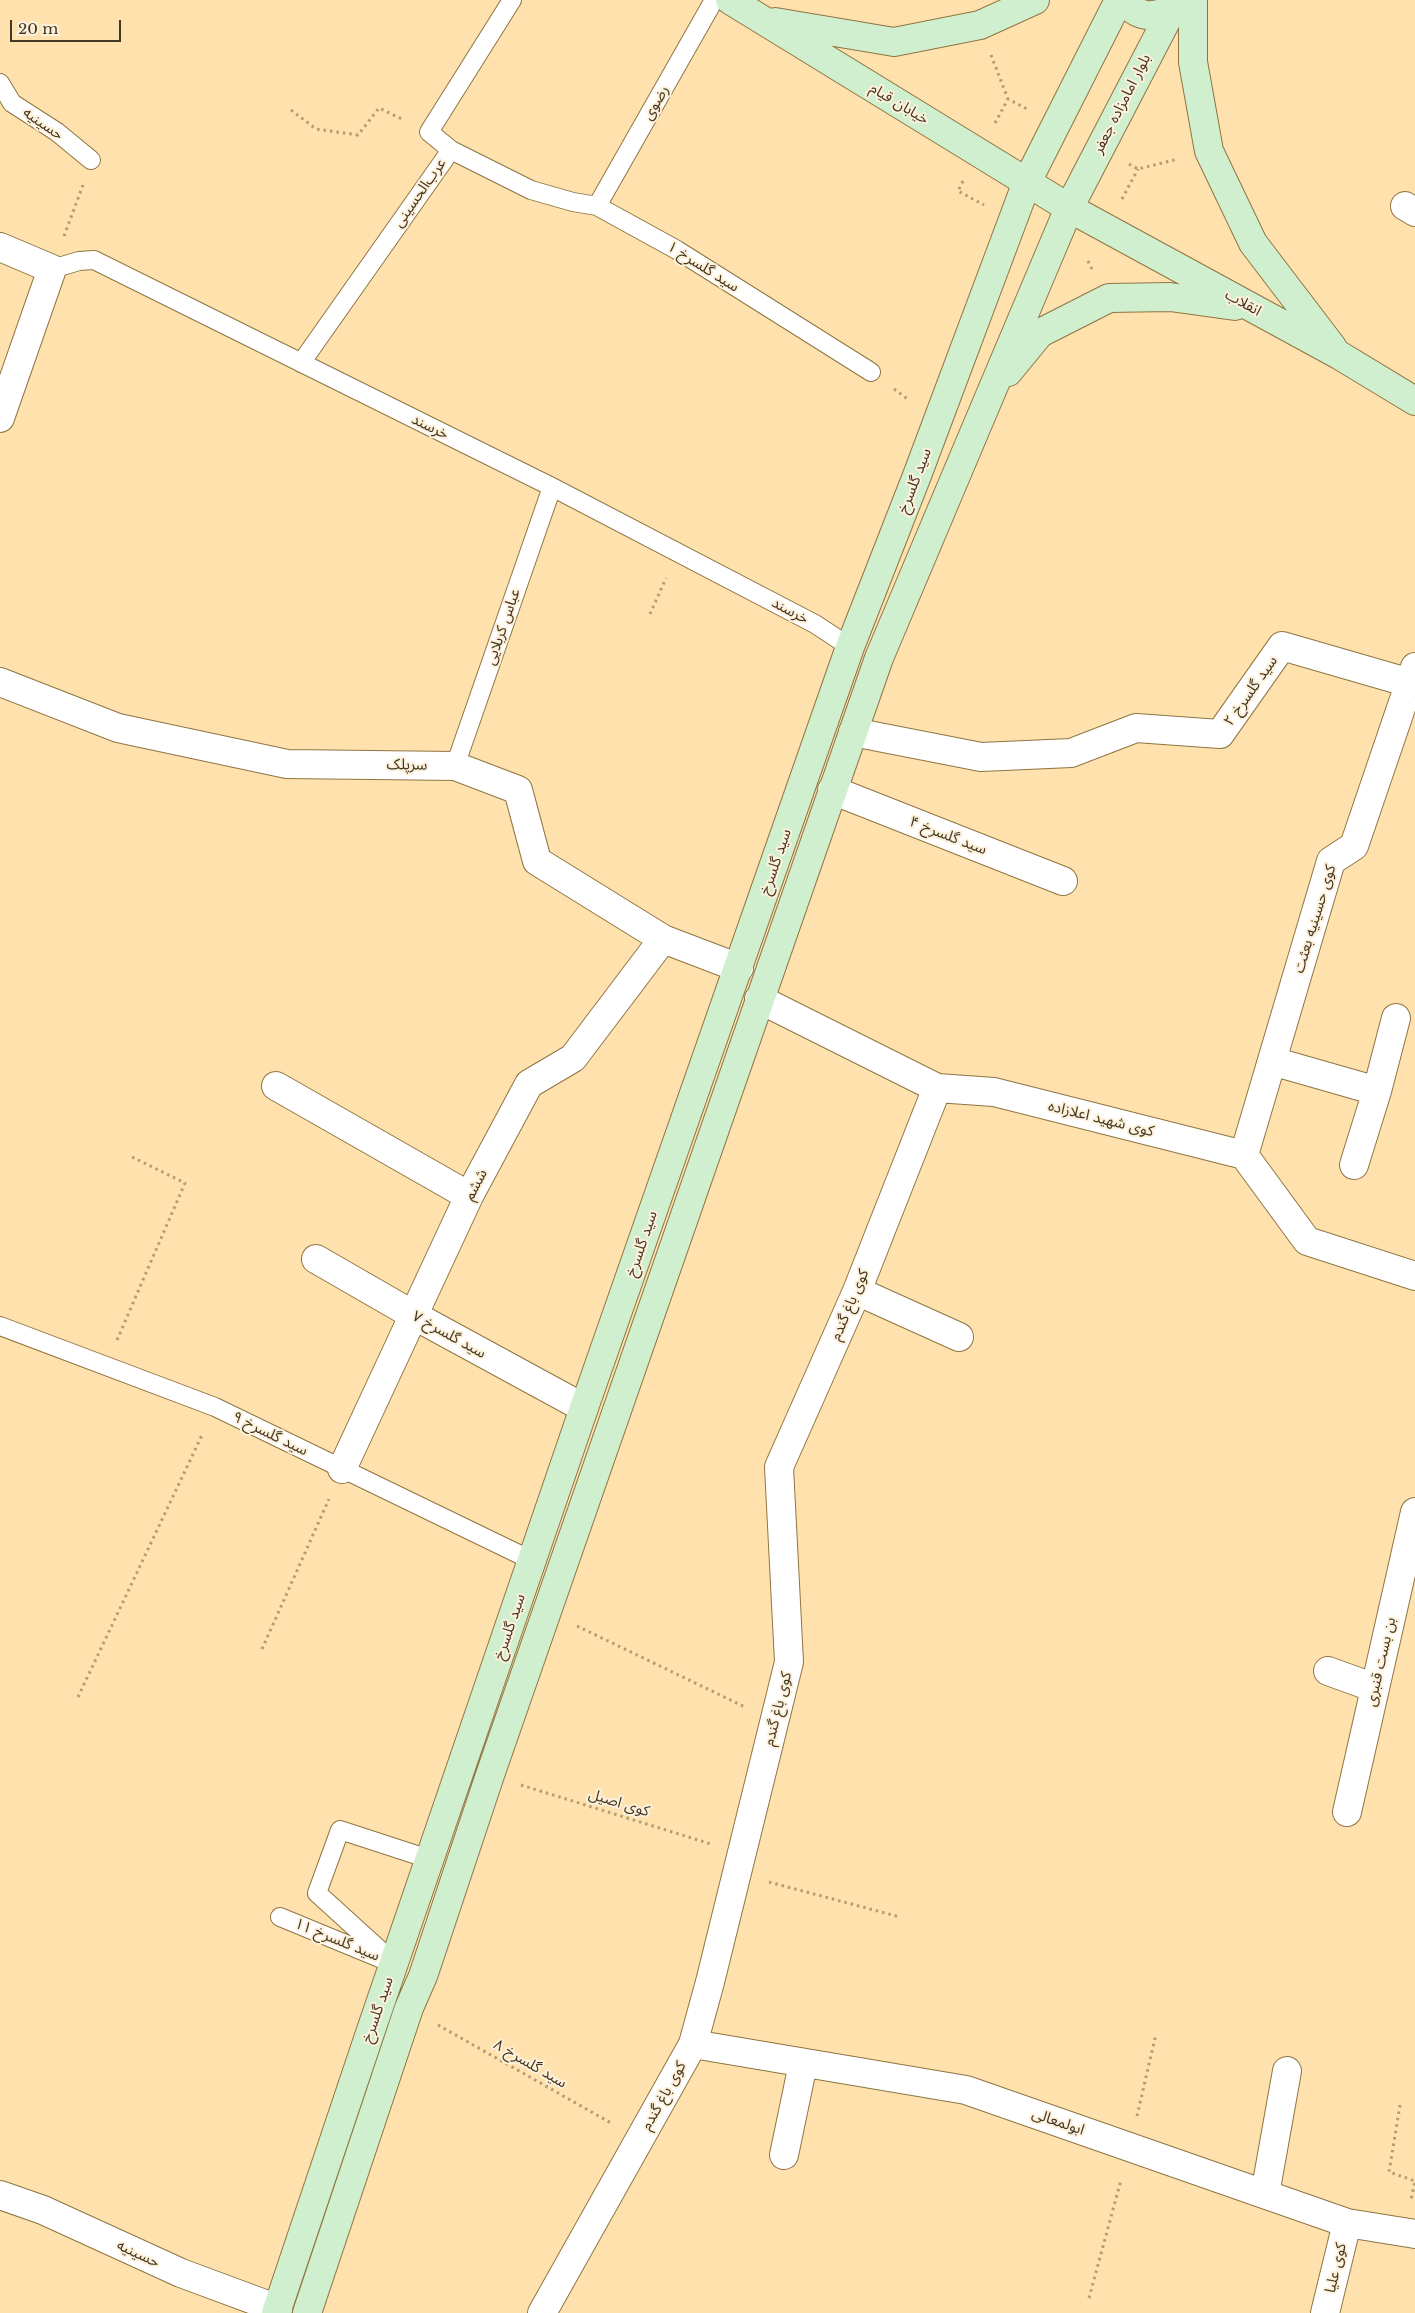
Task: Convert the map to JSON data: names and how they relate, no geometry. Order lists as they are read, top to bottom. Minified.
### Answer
{"streets":{"main road":["خیابان قیام","بلوار امامزاده جعفر","انقلاب","سید گلسرخ"],"street":["حسینیه","سید گلسرخ ۲","سرپلک","سید گلسرخ ۴","کوی حسینیه بعثت","کوی شهید اعلازاده","ششم","کوی باغ گندم","سید گلسرخ ۷","بن بست قنبری","ابولمعالی","کوی علیا"],"lane":["رضوی","عرب‌الحسینی","سید گلسرخ ۱","خرسند","عباس کربلایی","سید گلسرخ ۹","سید گلسرخ ۱۱"],"path":["کوی اصیل","سید گلسرخ ۸"]},"crossings":[["رضوی","سید گلسرخ ۱"],["خیابان قیام","بلوار امامزاده جعفر"],["خیابان قیام","انقلاب"],["خیابان قیام","سید گلسرخ"],["بلوار امامزاده جعفر","انقلاب"],["بلوار امامزاده جعفر","سید گلسرخ"],["حسینیه","سید گلسرخ"],["عرب‌الحسینی","سید گلسرخ ۱"],["عرب‌الحسینی","خرسند"],["انقلاب","سید گلسرخ"],["خرسند","سید گلسرخ"],["خرسند","عباس کربلایی"],["سید گلسرخ","سید گلسرخ ۲"],["سید گلسرخ","سرپلک"],["سید گلسرخ","سید گلسرخ ۴"],["سید گلسرخ","کوی شهید اعلازاده"],["سید گلسرخ","سید گلسرخ ۷"],["سید گلسرخ","سید گلسرخ ۹"],["سید گلسرخ","کوی اصیل"],["سید گلسرخ","سید گلسرخ ۱۱"],["سید گلسرخ","سید گلسرخ ۸"],["عباس کربلایی","سرپلک"],["سید گلسرخ ۲","کوی حسینیه بعثت"],["سرپلک","ششم"],["کوی حسینیه بعثت","کوی شهید اعلازاده"],["کوی شهید اعلازاده","کوی باغ گندم"],["ششم","سید گلسرخ ۷"],["ششم","سید گلسرخ ۹"],["کوی باغ گندم","کوی اصیل"],["کوی باغ گندم","سید گلسرخ ۸"],["کوی باغ گندم","ابولمعالی"],["ابولمعالی","کوی علیا"]],"scale_bar":"20 m"}
